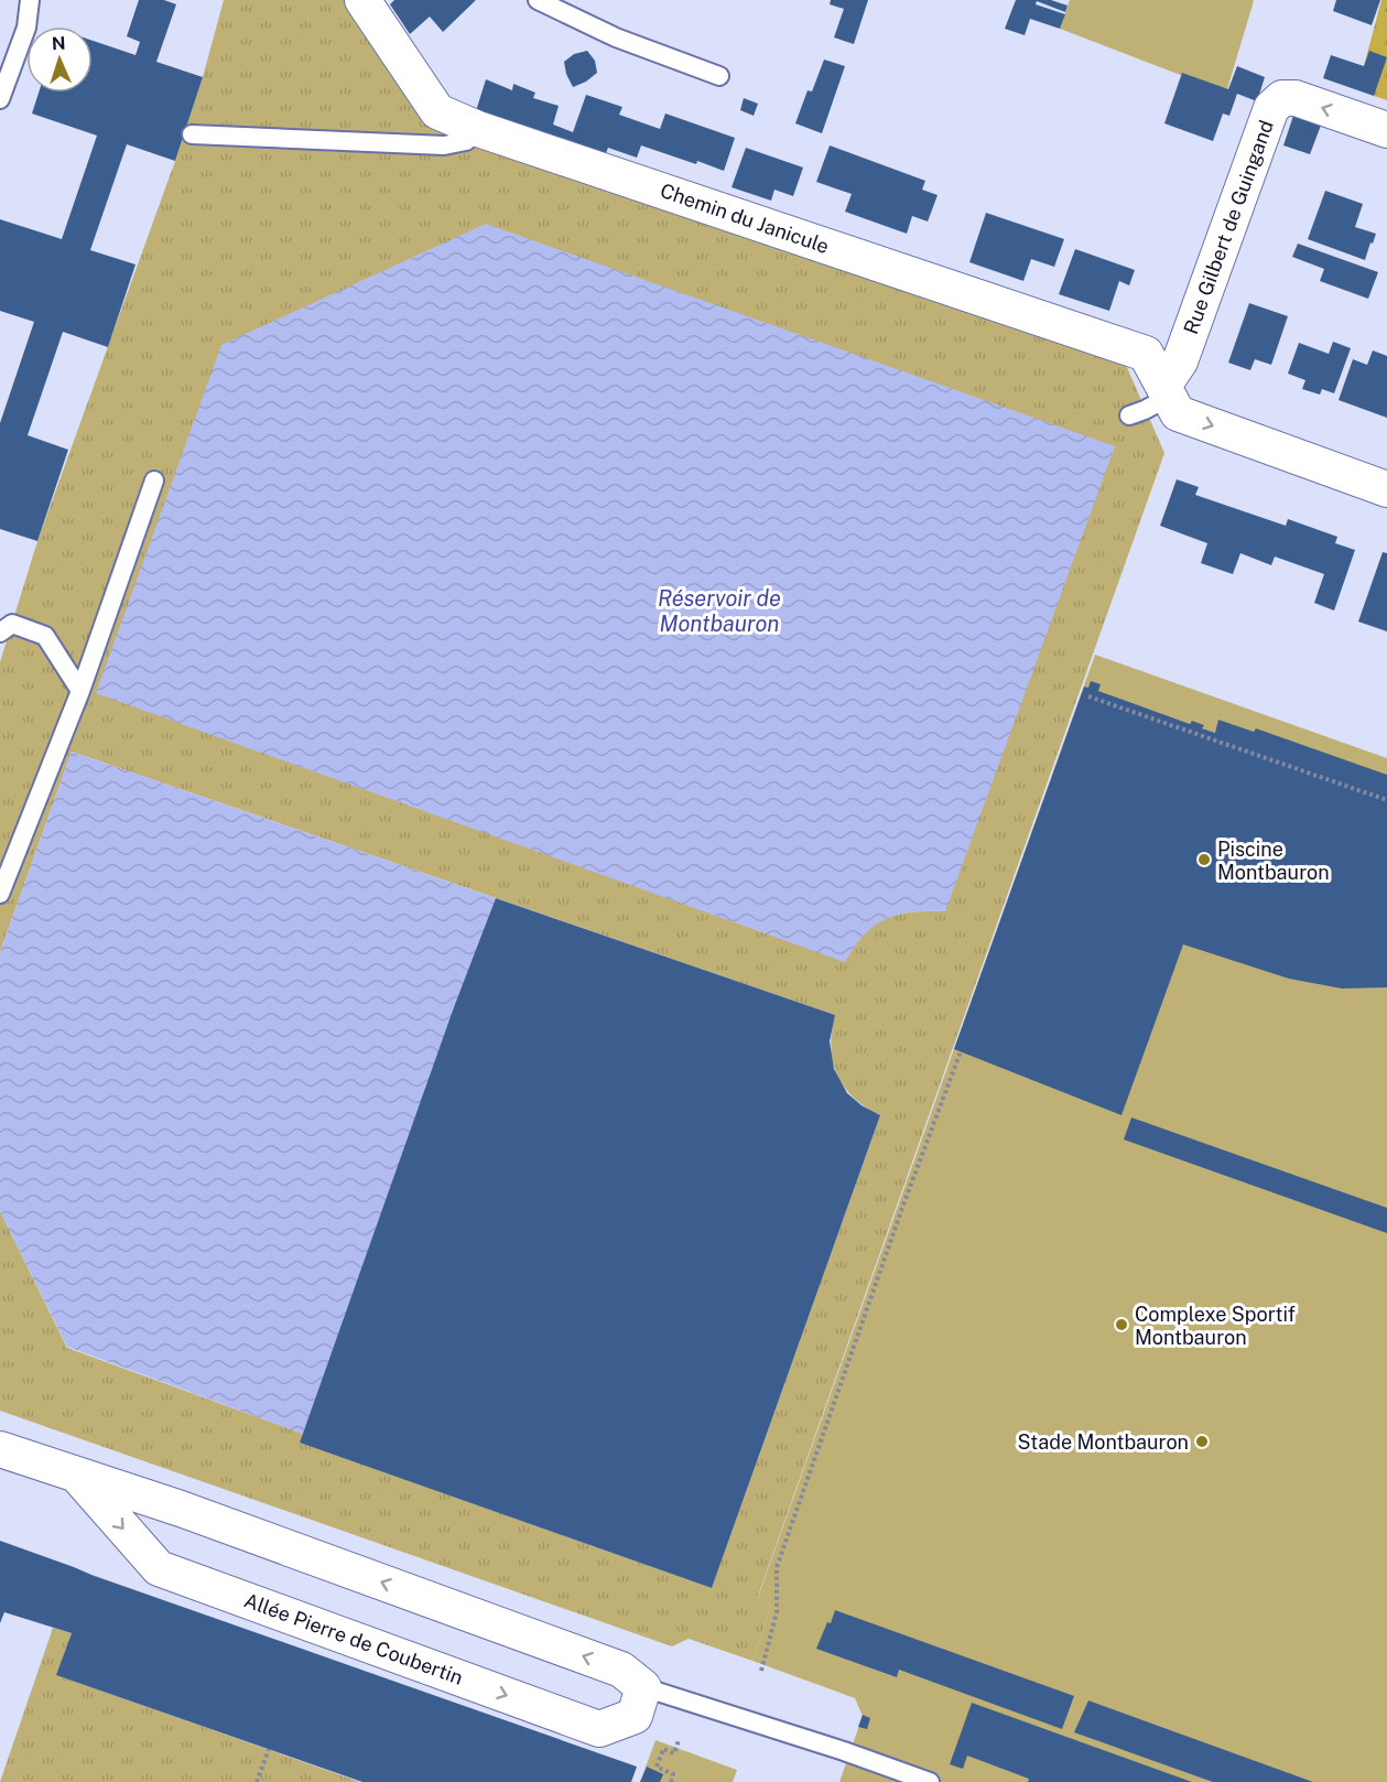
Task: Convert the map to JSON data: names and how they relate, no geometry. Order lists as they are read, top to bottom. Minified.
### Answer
{"streets":{"street":["Chemin du Janicule","Rue Gilbert de Guingand","Allée Pierre de Coubertin"]},"crossings":[["Chemin du Janicule","Rue Gilbert de Guingand"]],"one_way":["Rue Gilbert de Guingand"],"water":["Réservoir de Montbauron"],"places":["Piscine Montbauron","Complexe Sportif Montbauron","Stade Montbauron"],"north":"top"}
